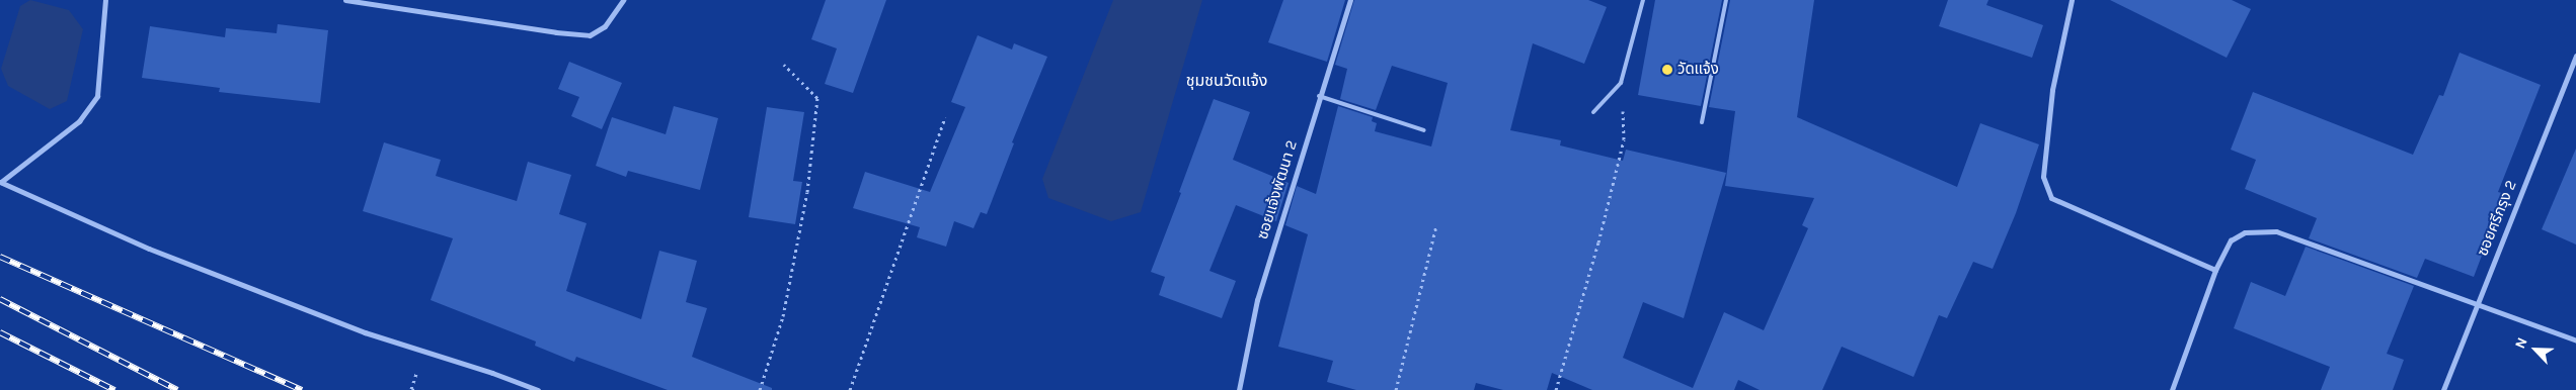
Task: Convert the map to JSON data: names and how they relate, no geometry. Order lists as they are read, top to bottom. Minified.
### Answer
{"streets":{"street":["ซอยแจ้งพัฒนา 2","ซอยศรีกรุง 2"]},"districts":["ชุมชนวัดแจ้ง"],"places":["วัดแจ้ง"],"north":"top left"}
